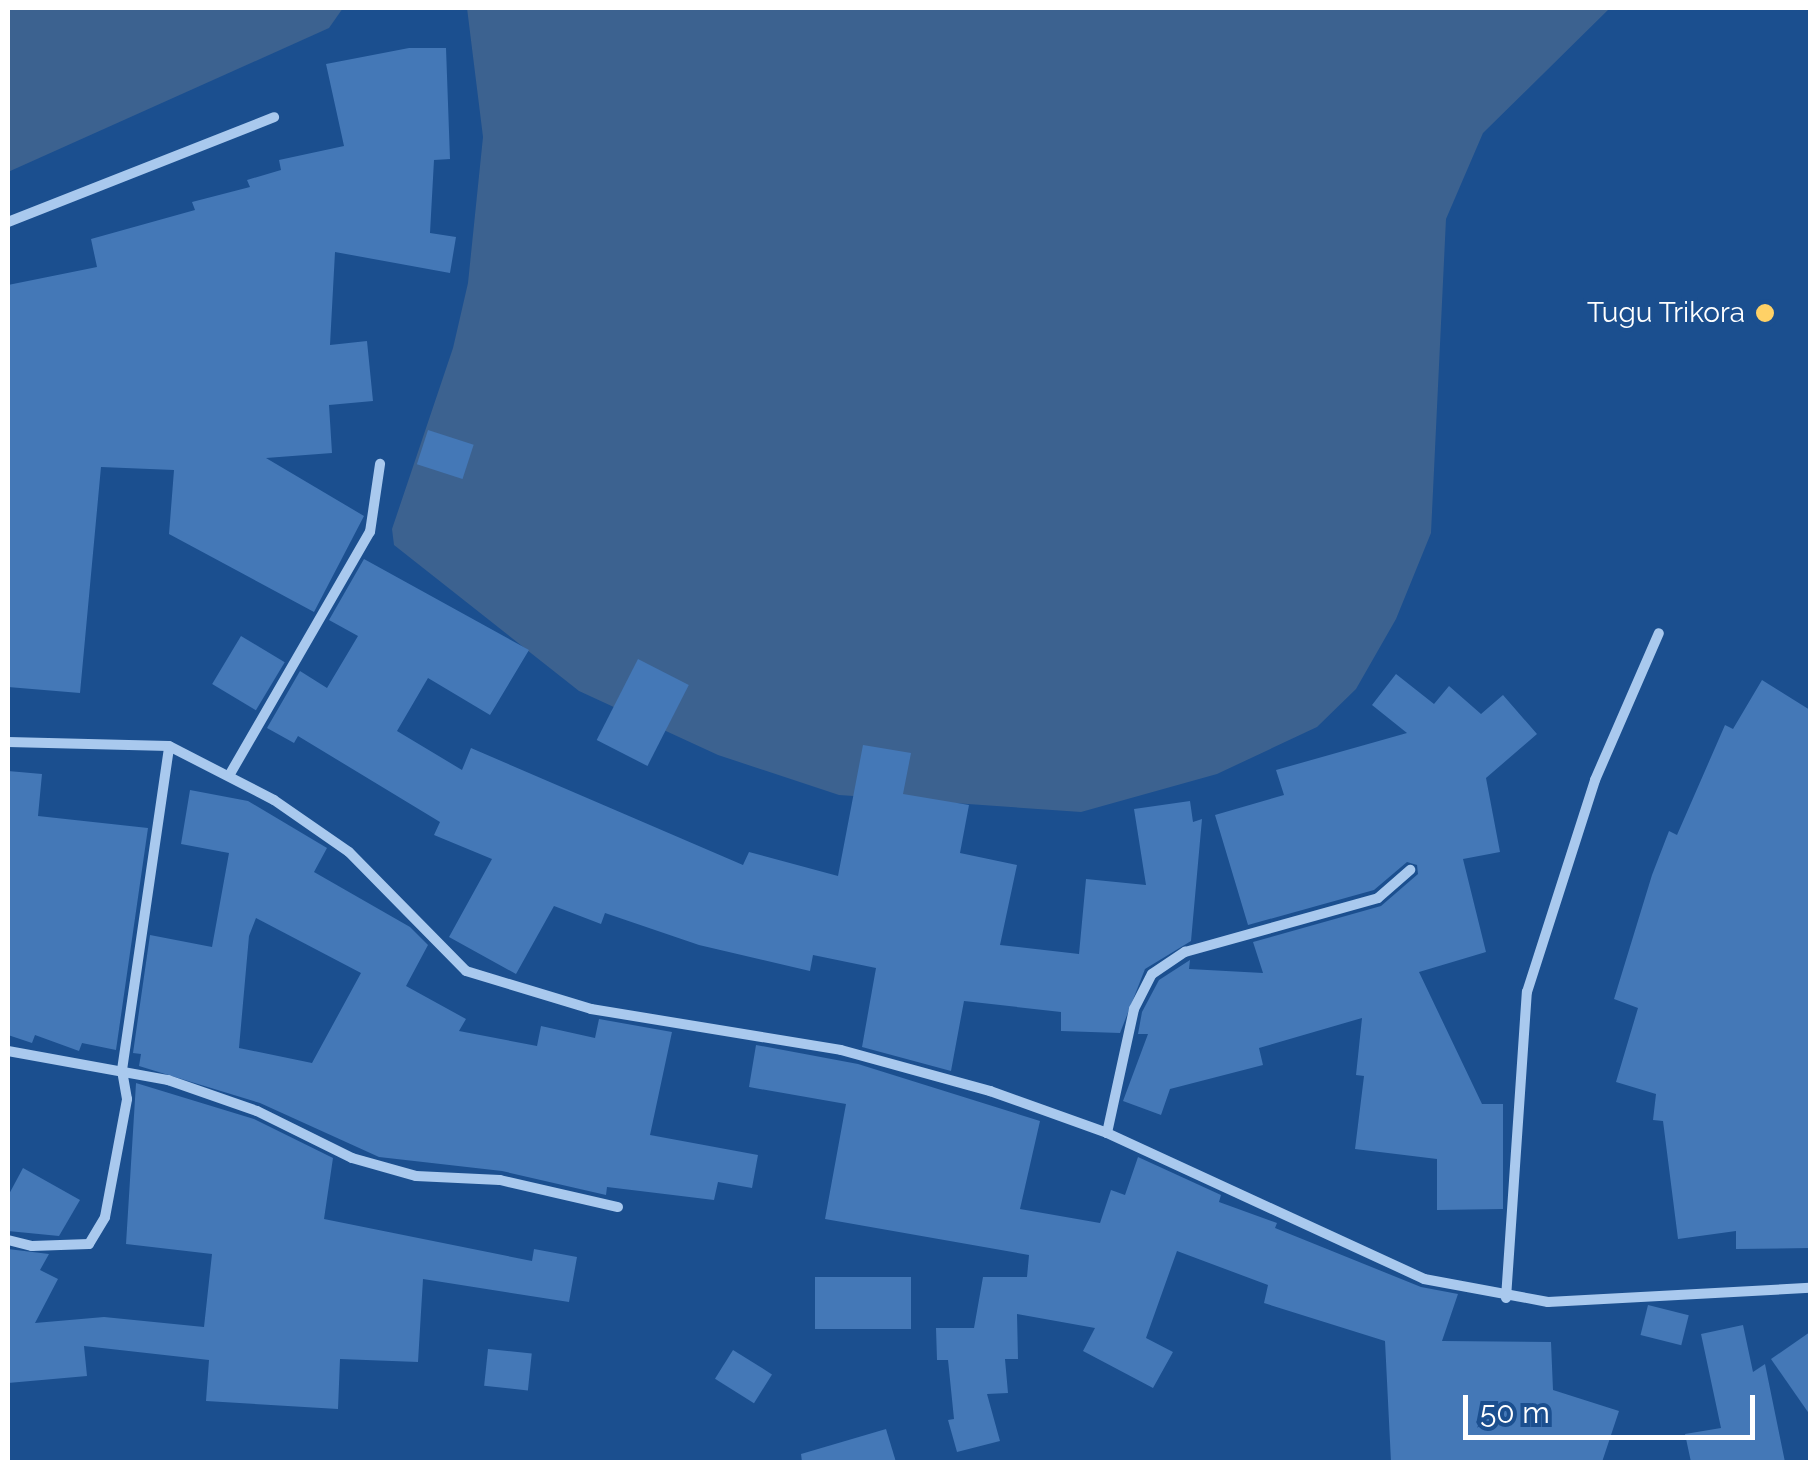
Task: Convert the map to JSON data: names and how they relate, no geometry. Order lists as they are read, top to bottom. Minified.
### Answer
{"places":["Tugu Trikora"],"scale_bar":"50 m"}
